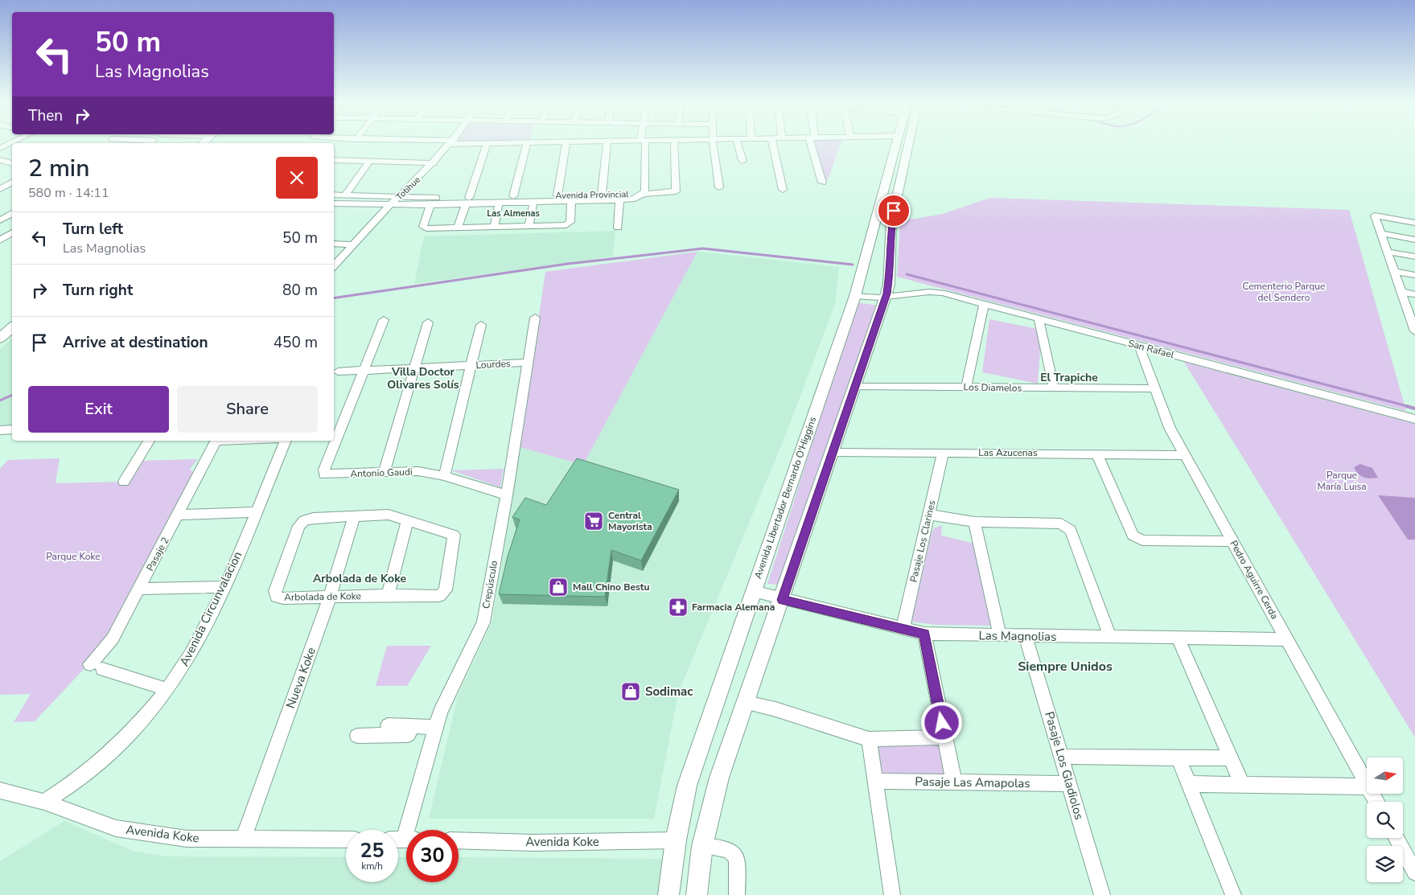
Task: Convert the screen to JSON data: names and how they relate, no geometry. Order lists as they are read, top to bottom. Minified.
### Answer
{"streets":{"main road":["Avenida Libertador Bernardo O'Higgins"],"street":["Totihue","Avenida Provincial","San Rafael","Lourdes","Los Diamelos","Las Azucenas","Antonio Gaudi","Pasaje Los Clarines","Pasaje 2","Pedro Aguirre Cerda","Crepúsculo","Arbolada de Koke","Avenida Circunvalacion","Las Magnolias","Nueva Koke","Pasaje Los Gladiolos","Pasaje Las Amapolas","Avenida Koke"]},"crossings":[["Totihue","Avenida Provincial"],["San Rafael","Pedro Aguirre Cerda"],["Lourdes","Antonio Gaudi"],["Lourdes","Crepúsculo"],["Los Diamelos","Pedro Aguirre Cerda"],["Las Azucenas","Pasaje Los Clarines"],["Las Azucenas","Pedro Aguirre Cerda"],["Antonio Gaudi","Crepúsculo"],["Avenida Libertador Bernardo O'Higgins","Las Magnolias"],["Avenida Libertador Bernardo O'Higgins","Avenida Koke"],["Pasaje Los Clarines","Las Magnolias"],["Pasaje 2","Avenida Circunvalacion"],["Pedro Aguirre Cerda","Las Magnolias"],["Arbolada de Koke","Nueva Koke"],["Avenida Circunvalacion","Avenida Koke"],["Las Magnolias","Pasaje Los Gladiolos"],["Nueva Koke","Avenida Koke"],["Pasaje Los Gladiolos","Pasaje Las Amapolas"]],"districts":["Las Almenas","Villa Doctor Olivares Solís","El Trapiche","Arbolada de Koke","Siempre Unidos"],"parks":["Cementerio Parque del Sendero","Parque María Luisa","Parque Koke"],"places":{"supermarket":["Central Mayorista"],"shop":["Mall Chino Bestu","Sodimac"],"pharmacy":["Farmacia Alemana"]},"north":"right","page":{"turn":["50 m","Las Magnolias"],"then":"Then","heading":["2 min","580 m · 14:11"],"list":[{"name":"Turn left","note":"Las Magnolias","value":"50 m"},{"name":"Turn right","value":"80 m"},{"name":"Arrive at destination","value":"450 m"}],"buttons":["Exit","Share"],"speed":"25 km/h","limit":"30"}}
